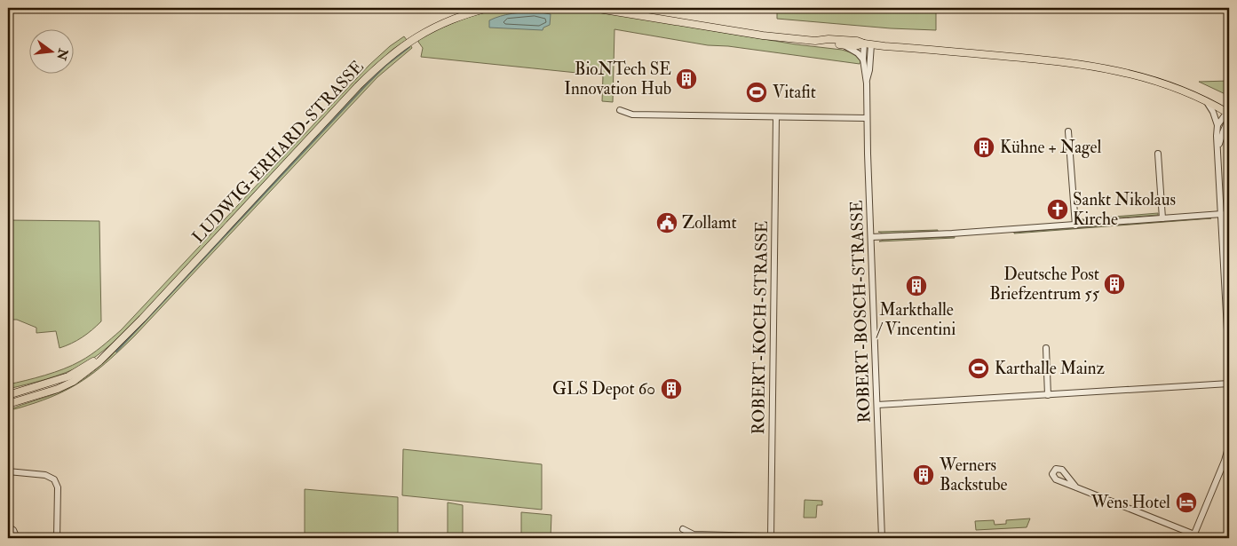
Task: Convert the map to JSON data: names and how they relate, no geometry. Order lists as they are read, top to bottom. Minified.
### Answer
{"streets":{"main road":["LUDWIG-ERHARD-STRASSE"],"street":["ROBERT-BOSCH-STRASSE","ROBERT-KOCH-STRASSE"]},"places":{"building":["BioNTech SE Innovation Hub","Kühne + Nagel","Deutsche Post Briefzentrum 55","Markthalle / Vincentini","GLS Depot 60","Werners Backstube"],"sports":["Vitafit","Karthalle Mainz"],"church":["Sankt Nikolaus Kirche"],"public building":["Zollamt"],"hotel":["Wens Hotel"]},"north":"right"}
